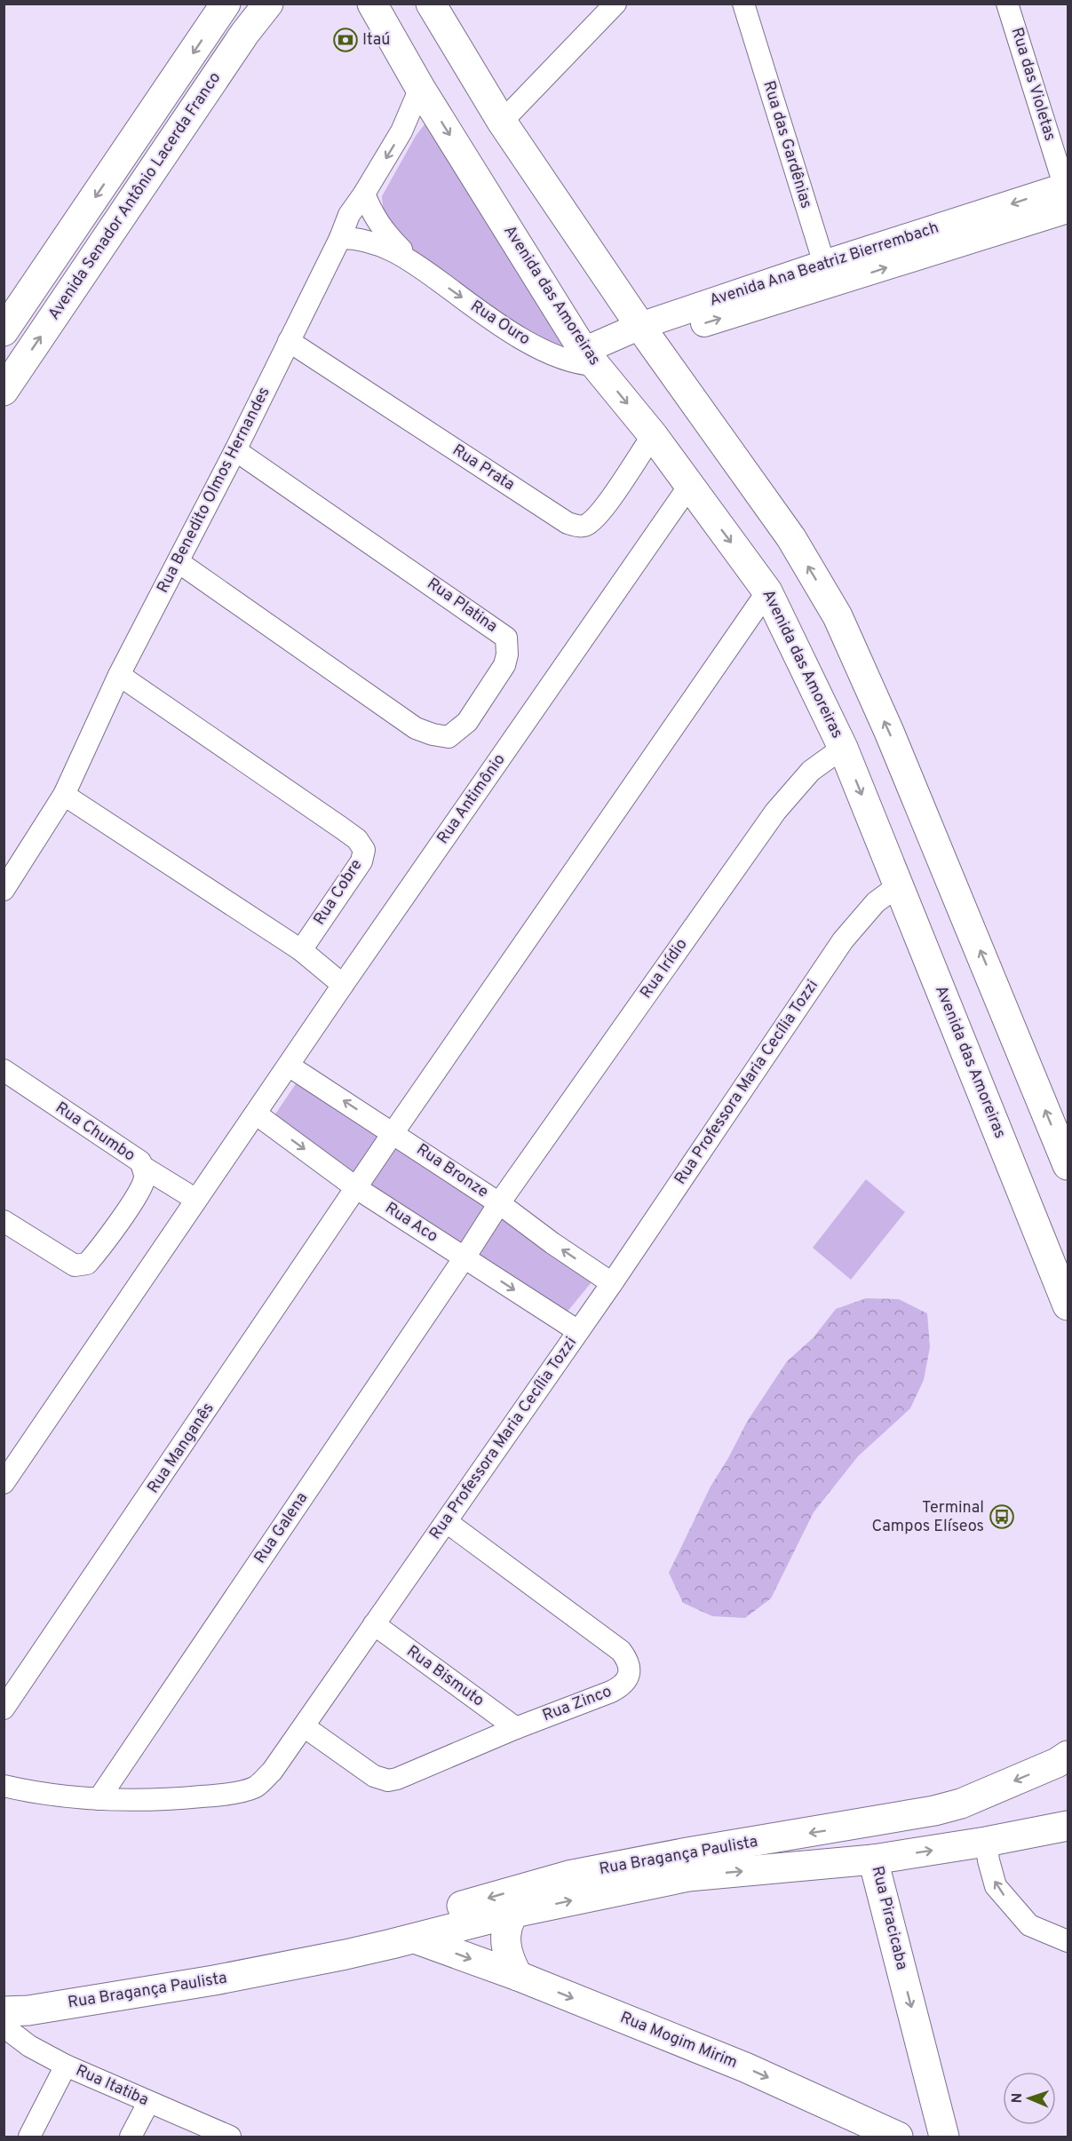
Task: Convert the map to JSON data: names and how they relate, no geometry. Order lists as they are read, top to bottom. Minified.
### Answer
{"streets":{"main road":["Avenida Senador Antônio Lacerda Franco","Avenida das Amoreiras","Rua Bragança Paulista","Rua Piracicaba","Rua Mogim Mirim"],"street":["Rua das Violetas","Rua das Gardênias","Avenida Ana Beatriz Bierrembach","Rua Ouro","Rua Prata","Rua Benedito Olmos Hernandes","Rua Platina","Rua Antimônio","Rua Cobre","Rua Irídio","Rua Professora Maria Cecília Tozzi","Rua Chumbo","Rua Bronze","Rua Aco","Rua Manganês","Rua Galena","Rua Bismuto","Rua Zinco","Rua Itatiba"]},"crossings":[["Rua das Violetas","Avenida Ana Beatriz Bierrembach"],["Rua das Gardênias","Avenida Ana Beatriz Bierrembach"],["Avenida Ana Beatriz Bierrembach","Avenida das Amoreiras"],["Avenida Ana Beatriz Bierrembach","Rua Ouro"],["Avenida das Amoreiras","Rua Ouro"],["Avenida das Amoreiras","Rua Prata"],["Avenida das Amoreiras","Rua Benedito Olmos Hernandes"],["Avenida das Amoreiras","Rua Antimônio"],["Avenida das Amoreiras","Rua Irídio"],["Avenida das Amoreiras","Rua Professora Maria Cecília Tozzi"],["Rua Ouro","Rua Benedito Olmos Hernandes"],["Rua Prata","Rua Benedito Olmos Hernandes"],["Rua Benedito Olmos Hernandes","Rua Platina"],["Rua Benedito Olmos Hernandes","Rua Cobre"],["Rua Antimônio","Rua Bronze"],["Rua Irídio","Rua Bronze"],["Rua Irídio","Rua Galena"],["Rua Professora Maria Cecília Tozzi","Rua Bronze"],["Rua Professora Maria Cecília Tozzi","Rua Galena"],["Rua Professora Maria Cecília Tozzi","Rua Bismuto"],["Rua Professora Maria Cecília Tozzi","Rua Zinco"],["Rua Bronze","Rua Manganês"],["Rua Bronze","Rua Galena"],["Rua Aco","Rua Manganês"],["Rua Aco","Rua Galena"],["Rua Bismuto","Rua Zinco"],["Rua Bragança Paulista","Rua Piracicaba"],["Rua Bragança Paulista","Rua Mogim Mirim"],["Rua Bragança Paulista","Rua Itatiba"]],"one_way":["Rua Ouro","Rua Mogim Mirim"],"places":{"bank":["Itaú"],"bus stop":["Terminal Campos Elíseos"]},"north":"left"}
